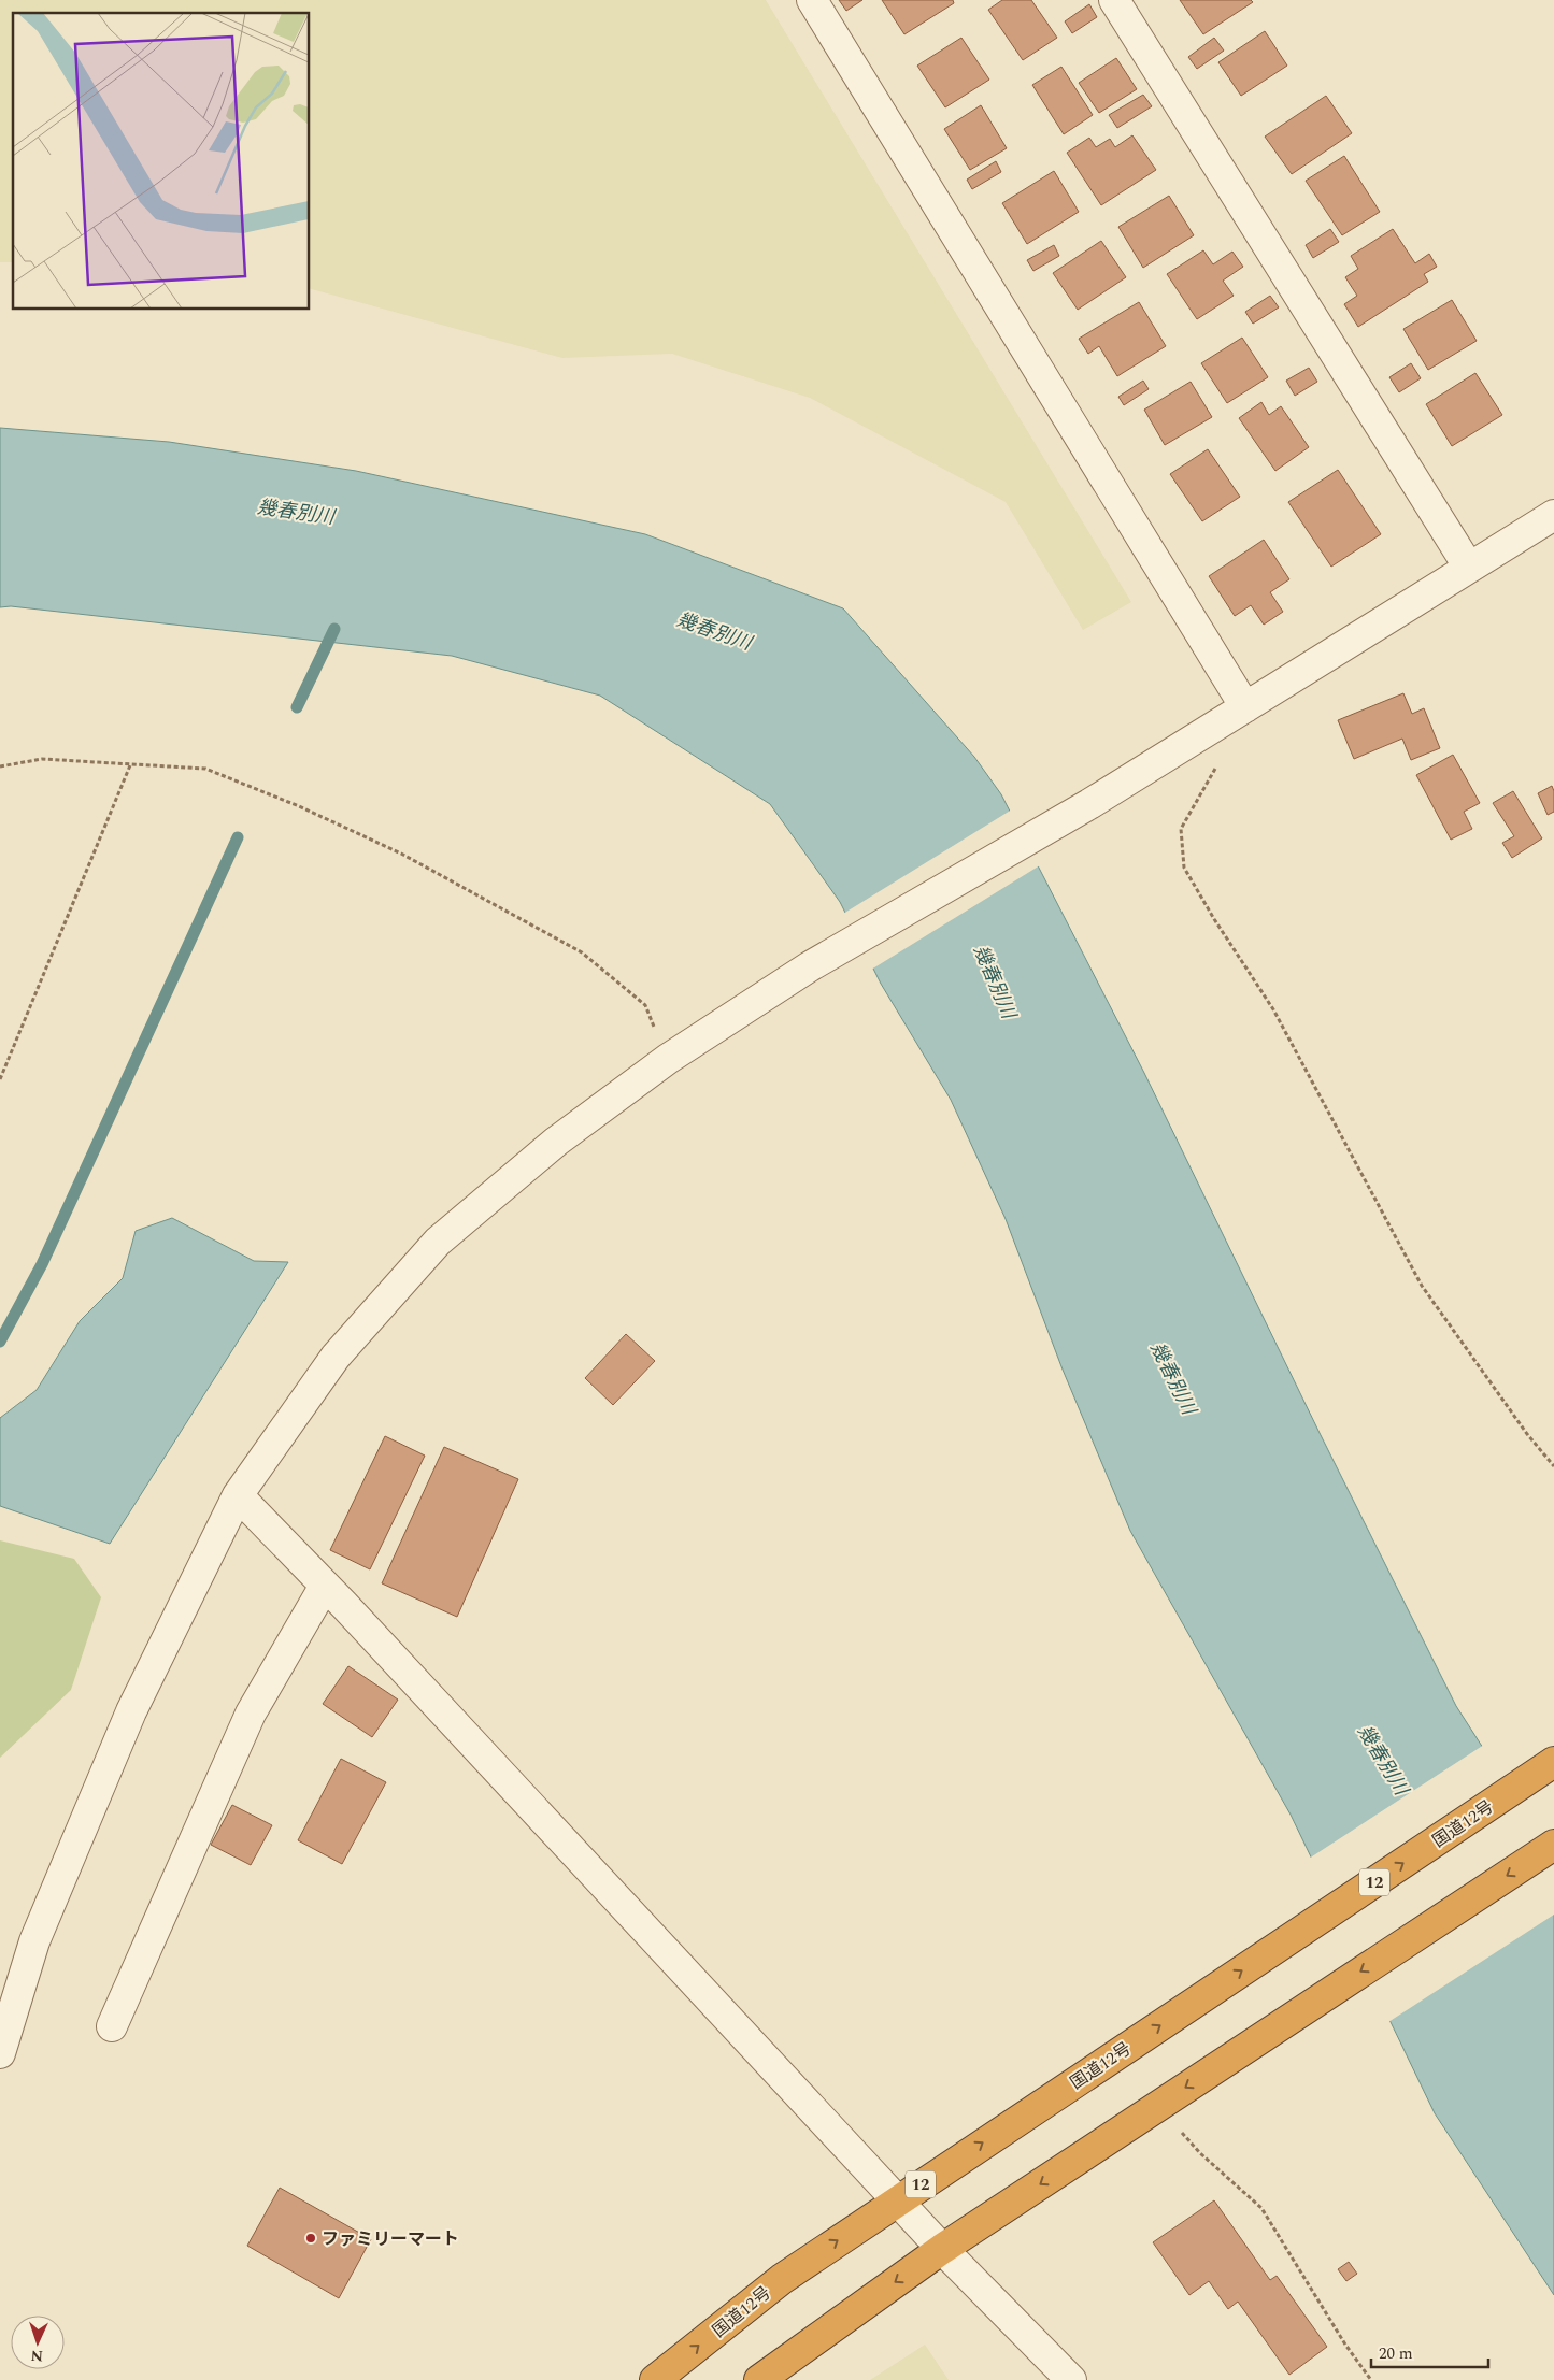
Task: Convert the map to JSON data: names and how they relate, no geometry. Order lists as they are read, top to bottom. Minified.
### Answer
{"streets":{"highway":["国道12号","12"]},"water":["幾春別川"],"places":["ファミリーマート"],"scale_bar":"20 m","north":"bottom"}
